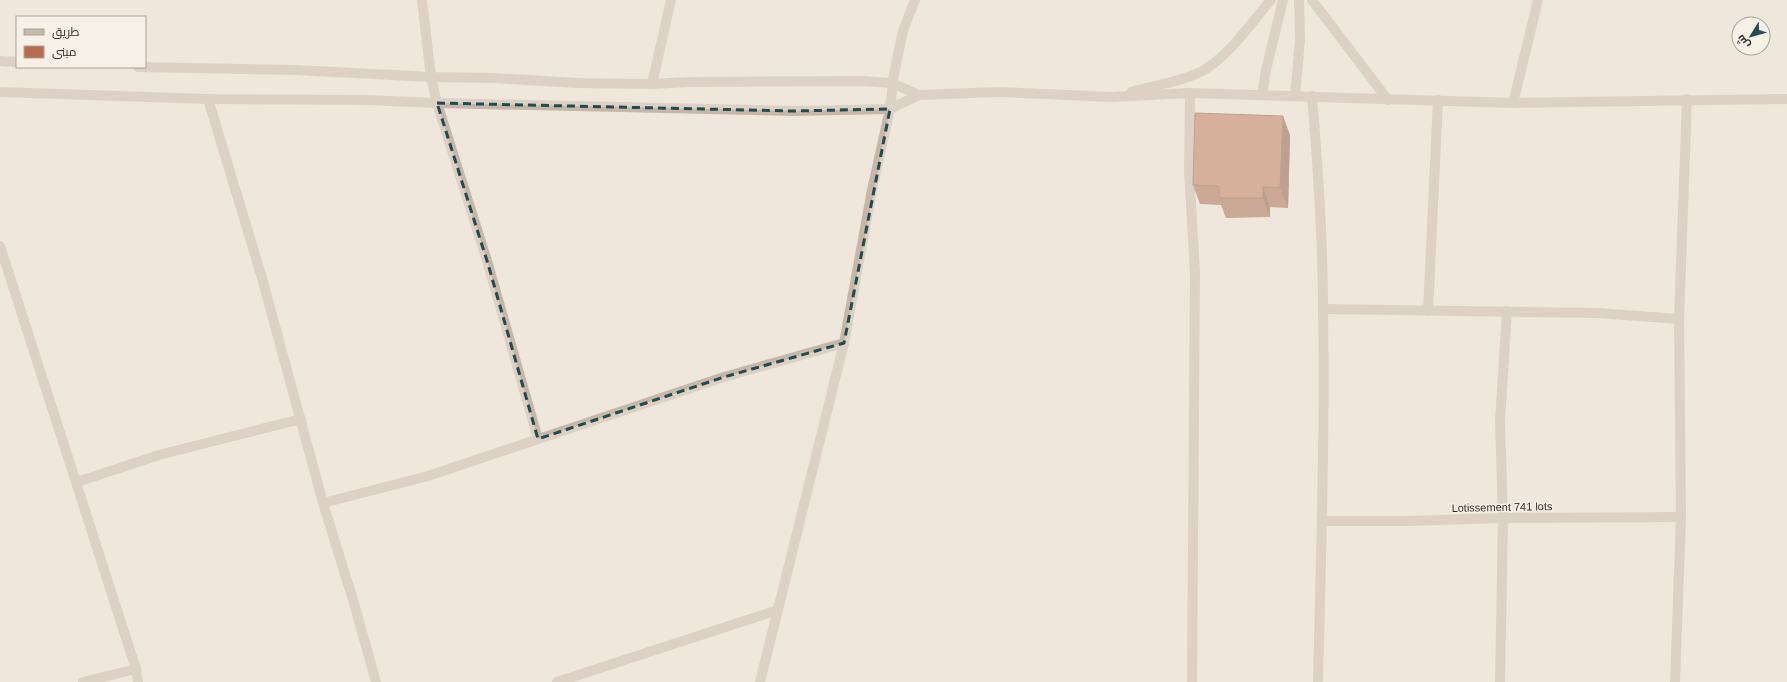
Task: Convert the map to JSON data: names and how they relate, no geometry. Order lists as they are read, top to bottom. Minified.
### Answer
{"streets":{"street":["Lotissement 741 lots"]},"legend":["طريق","مبنى"],"north":"bottom left"}
